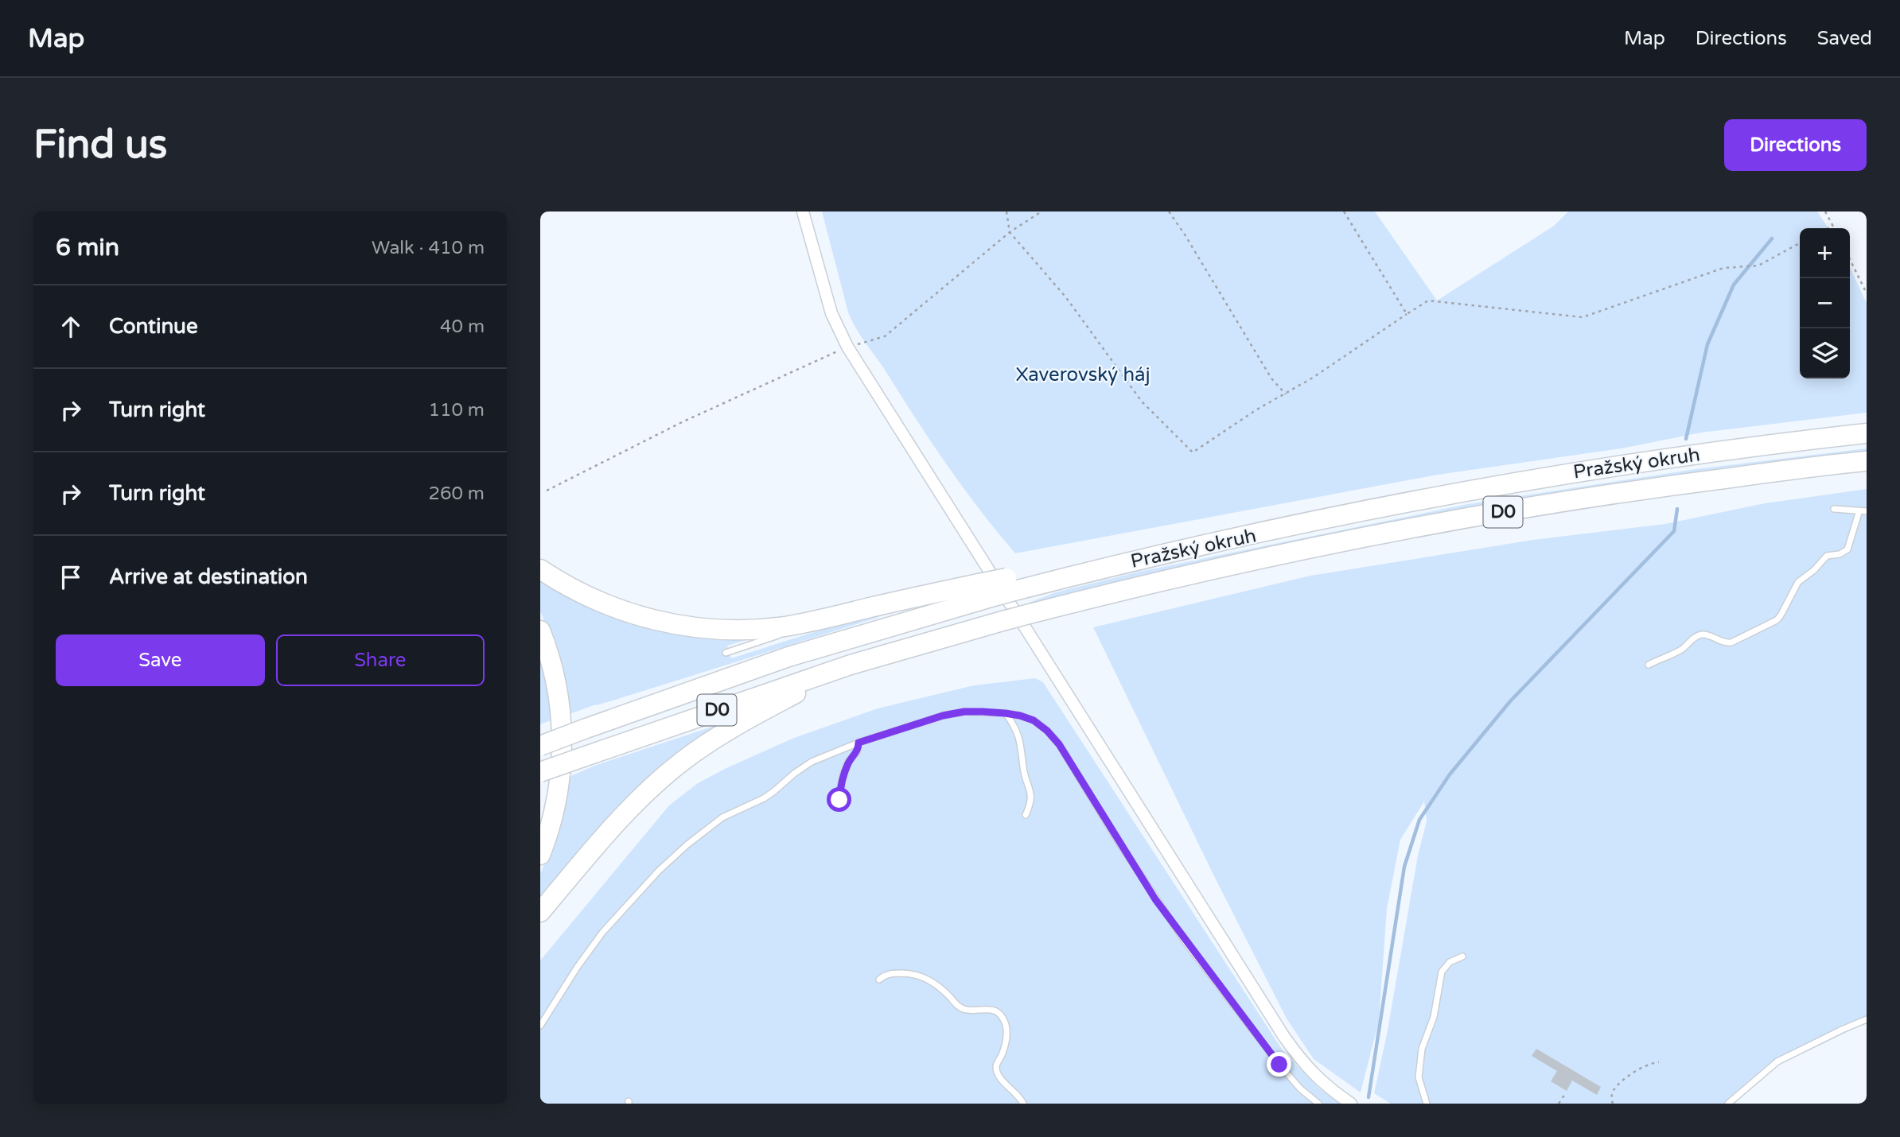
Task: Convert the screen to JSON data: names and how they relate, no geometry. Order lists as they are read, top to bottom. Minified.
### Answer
{"streets":{"highway":["Pražský okruh","D0"]},"parks":["Xaverovský háj"],"page":{"header":"Map","nav":["Map","Directions","Saved"],"buttons":["Directions",["Save","Share"]],"title":"Find us","heading":["6 min","Walk · 410 m"],"map_buttons":["+","−"],"list":[["Continue","40 m"],["Turn right","110 m"],["Turn right","260 m"],"Arrive at destination"]}}
